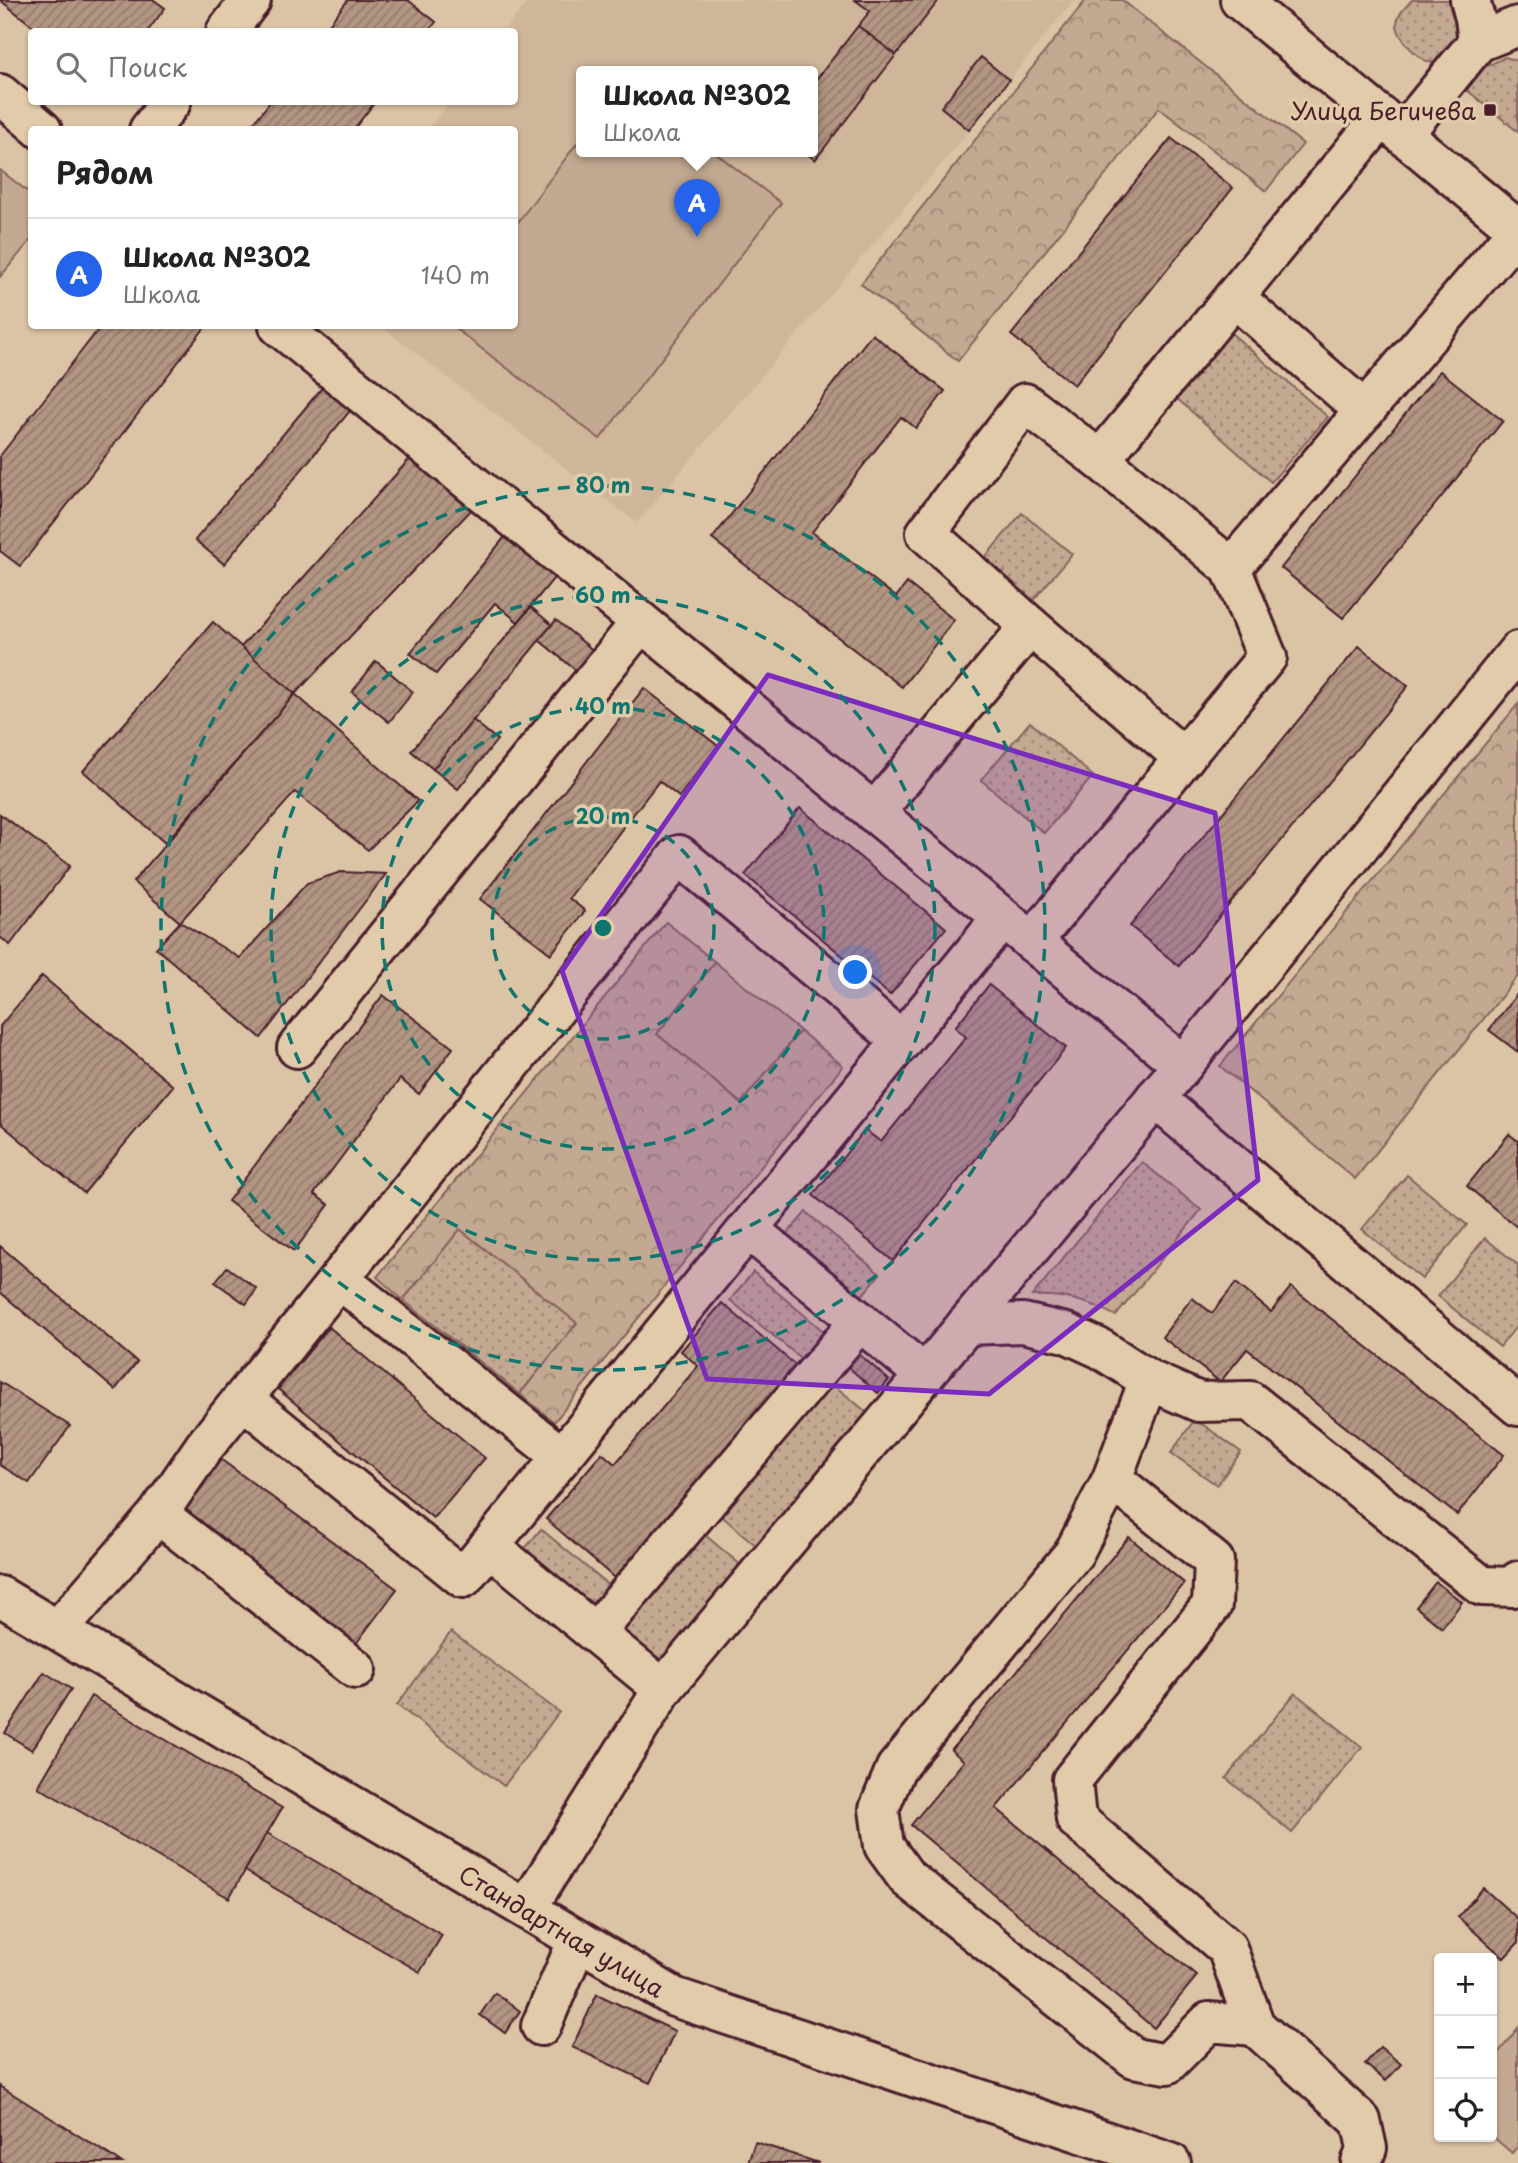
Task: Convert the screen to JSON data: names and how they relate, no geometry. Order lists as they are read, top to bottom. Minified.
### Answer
{"streets":{"street":["Стандартная улица"]},"places":{"transit":["Улица Бегичева"]},"page":{"search":"Поиск","popup":["Школа №302","Школа"],"heading":"Рядом","pins":"A","list":[{"mark":"A","name":"Школа №302","note":"Школа","value":"140 m"}],"map_buttons":["+","−"]},"rings":["80 m","60 m","40 m","20 m"]}
